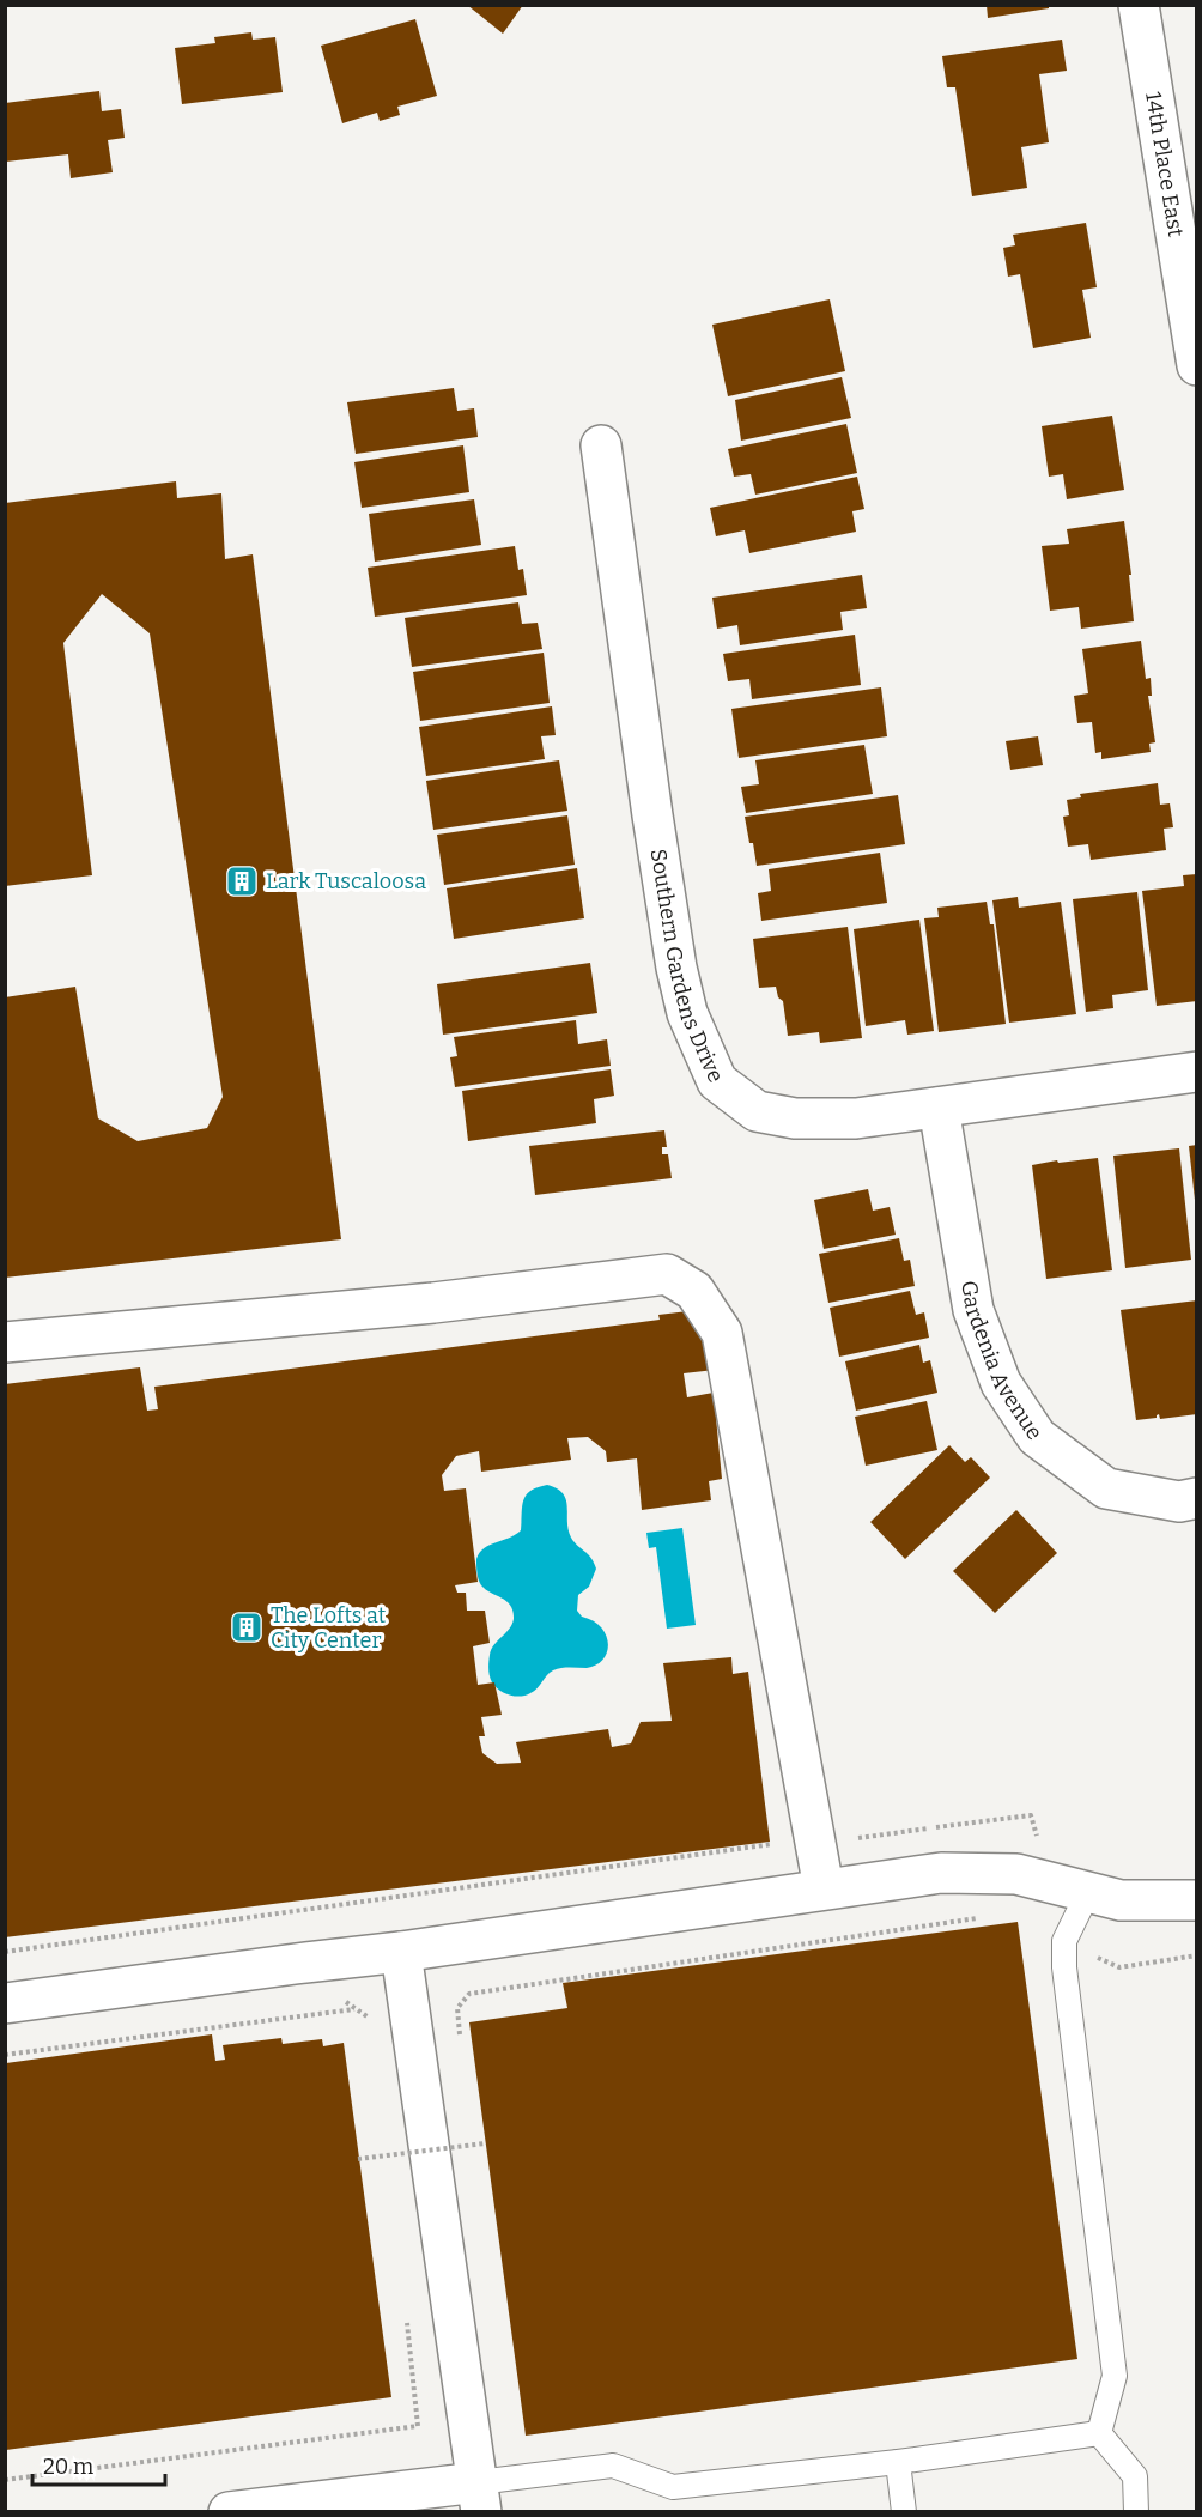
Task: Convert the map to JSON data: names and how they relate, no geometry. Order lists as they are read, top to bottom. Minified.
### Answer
{"streets":{"street":["14th Place East","Southern Gardens Drive","Gardenia Avenue"]},"crossings":[["Southern Gardens Drive","Gardenia Avenue"]],"places":{"building":["Lark Tuscaloosa","The Lofts at City Center"]},"scale_bar":"20 m"}
